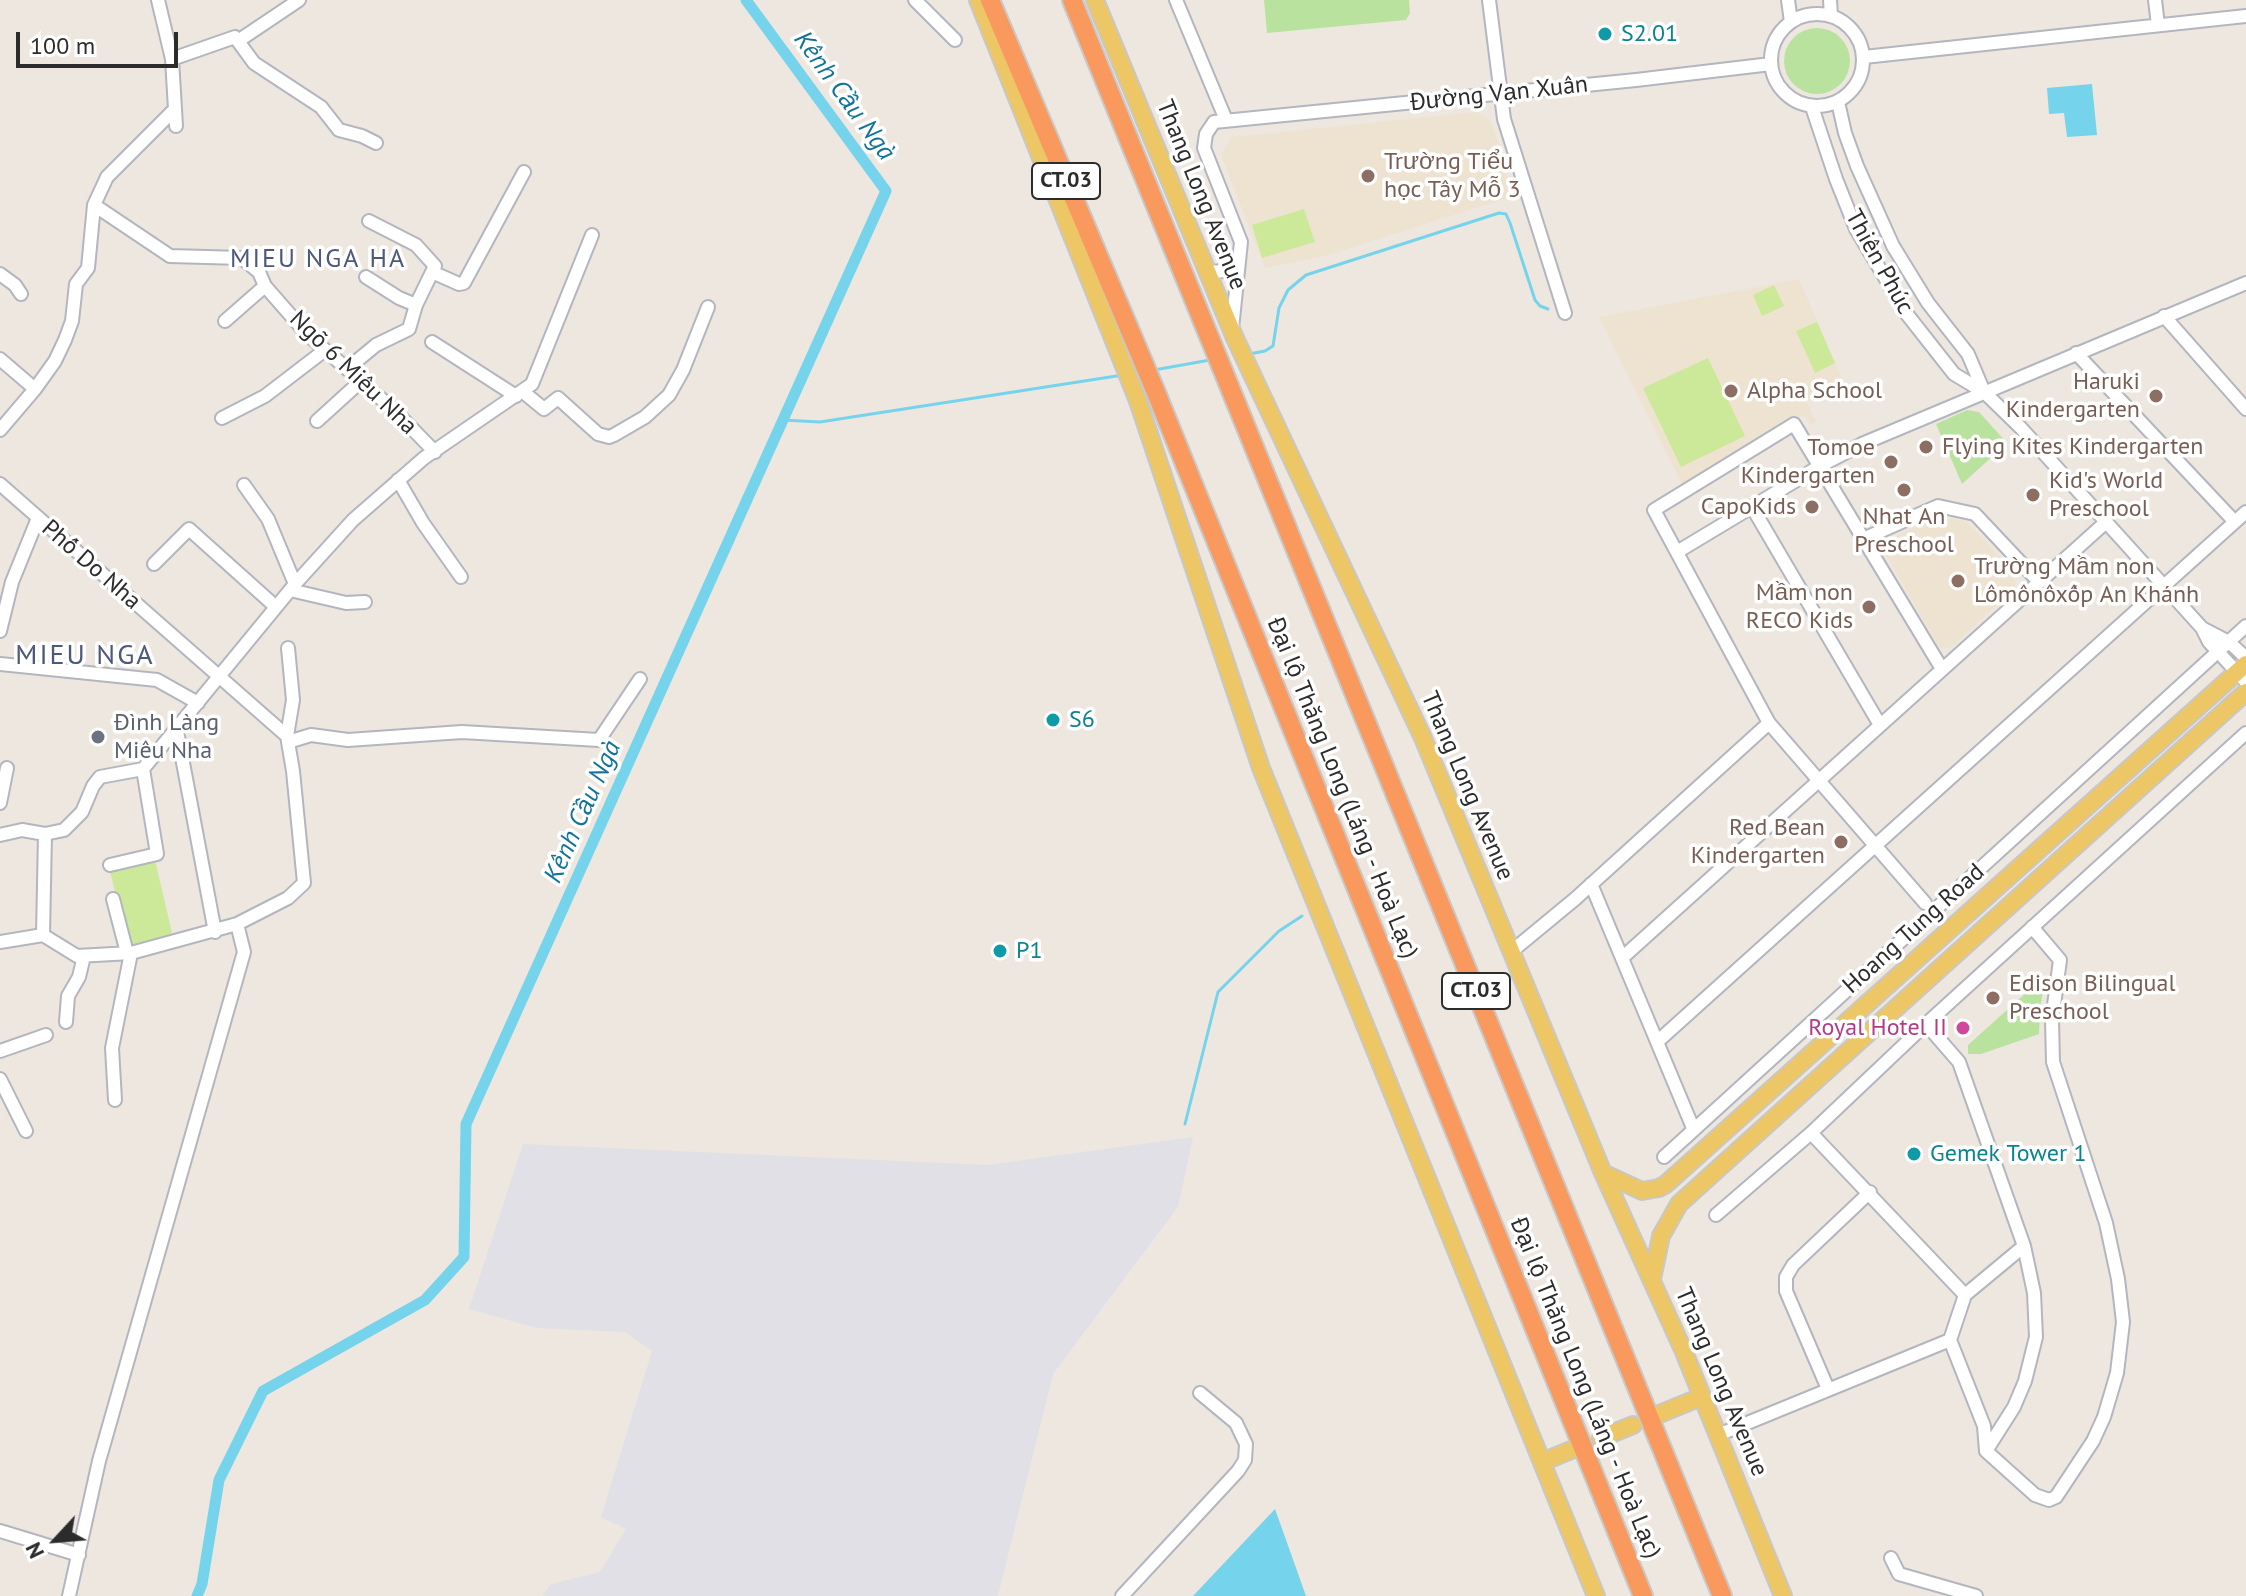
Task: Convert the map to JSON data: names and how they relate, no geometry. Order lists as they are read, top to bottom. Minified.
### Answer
{"streets":{"highway":["CT.03","Đại lộ Thăng Long (Láng - Hoà Lạc)"],"main road":["Thang Long Avenue","Hoang Tung Road"],"street":["Đường Vạn Xuân","Thiên Phúc","Ngõ 6 Miêu Nha","Phố Do Nha"]},"crossings":[["Đường Vạn Xuân","Thiên Phúc"],["Thang Long Avenue","Hoang Tung Road"],["Thiên Phúc","Hoang Tung Road"]],"districts":["MIEU NGA HA","MIEU NGA"],"water":["Kênh Cầu Ngà"],"places":["S2.01","Trường Tiểu học Tây Mỗ 3","Alpha School","Haruki Kindergarten","Flying Kites Kindergarten","Tomoe Kindergarten","Nhat An Preschool","Kid's World Preschool","CapoKids","Trường Mầm non Lômônôxốp An Khánh","Mầm non RECO Kids","S6","Đình Làng Miêu Nha","Red Bean Kindergarten","P1","Edison Bilingual Preschool","Royal Hotel II","Gemek Tower 1"],"scale_bar":"100 m","north":"bottom left"}
